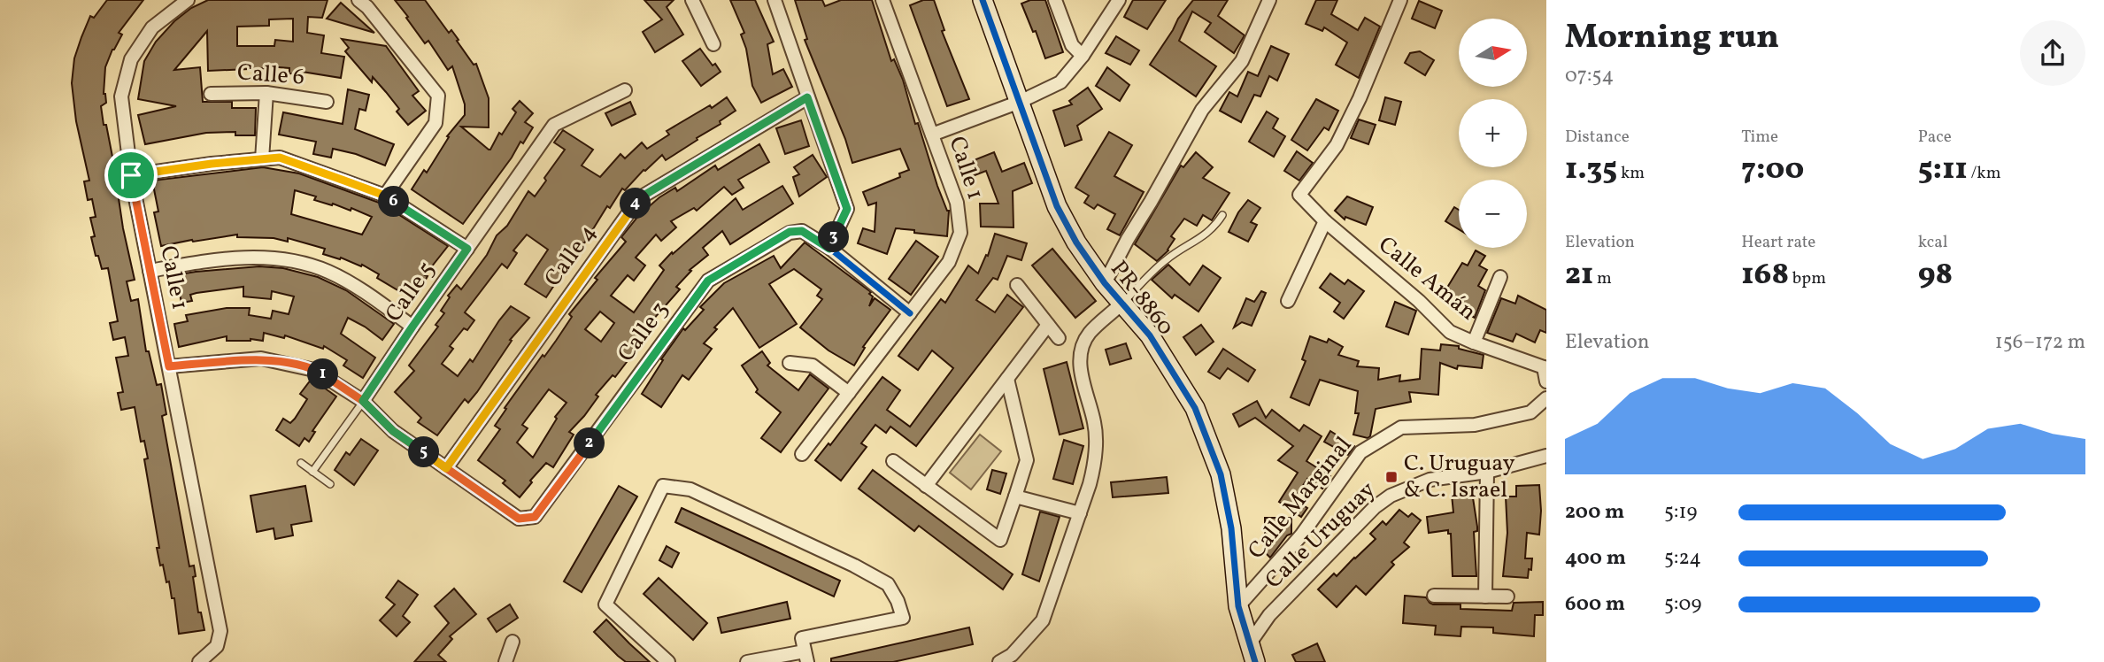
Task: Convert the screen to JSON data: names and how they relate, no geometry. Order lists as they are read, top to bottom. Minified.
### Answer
{"streets":{"street":["Calle 6","Calle 1","Calle 4","Calle Amán","Calle 5","PR-8860","Calle 3","Calle Marginal","Calle Uruguay"]},"crossings":[["Calle 1","Calle 3"],["Calle 4","Calle 3"],["PR-8860","Calle Marginal"],["PR-8860","Calle Uruguay"]],"places":{"transit":["C. Uruguay & C. Israel"]},"north":"right","page":{"heading":["Morning run","07:54"],"map_buttons":["+","−"],"stats":[["Distance","1.35 km"],["Time","7:00"],["Pace","5:11 /km"],["Elevation","21 m"],["Heart rate","168 bpm"],["kcal","98"]],"pins":["6","4","3","1","2","5"],"chart":["Elevation","156–172 m"],"list":[{"name":"200 m","note":"5:19"},{"name":"400 m","note":"5:24"},{"name":"600 m","note":"5:09"}]}}
